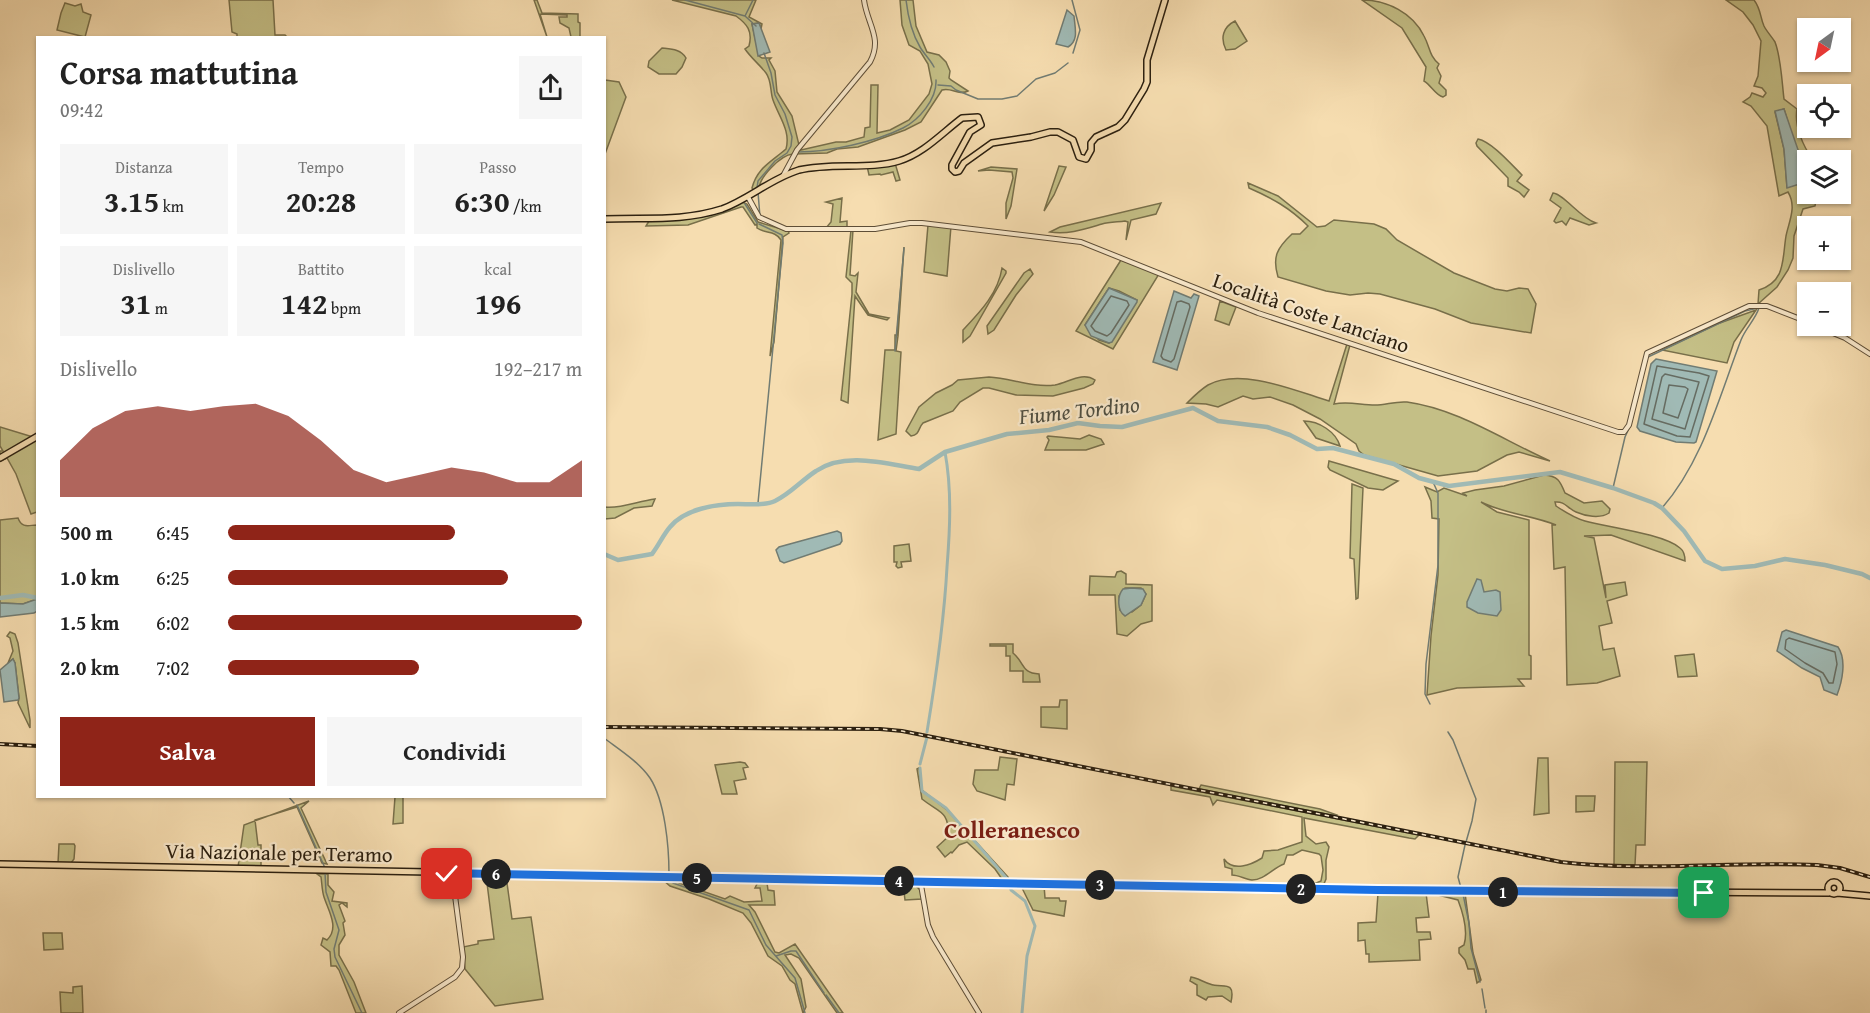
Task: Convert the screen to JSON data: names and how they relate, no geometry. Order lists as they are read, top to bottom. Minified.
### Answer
{"streets":{"main road":["Via Nazionale per Teramo"],"street":["Località Coste Lanciano"]},"districts":["Colleranesco"],"water":["Fiume Tordino"],"north":"bottom left","page":{"map_buttons":["+","−"],"heading":["Corsa mattutina","09:42"],"stats":[["Distanza","3.15 km"],["Tempo","20:28"],["Passo","6:30 /km"],["Dislivello","31 m"],["Battito","142 bpm"],["kcal","196"]],"chart":["Dislivello","192–217 m"],"list":[{"name":"500 m","note":"6:45"},{"name":"1.0 km","note":"6:25"},{"name":"1.5 km","note":"6:02"},{"name":"2.0 km","note":"7:02"}],"buttons":["Salva","Condividi"],"pins":["6","5","4","3","2","1"]}}
